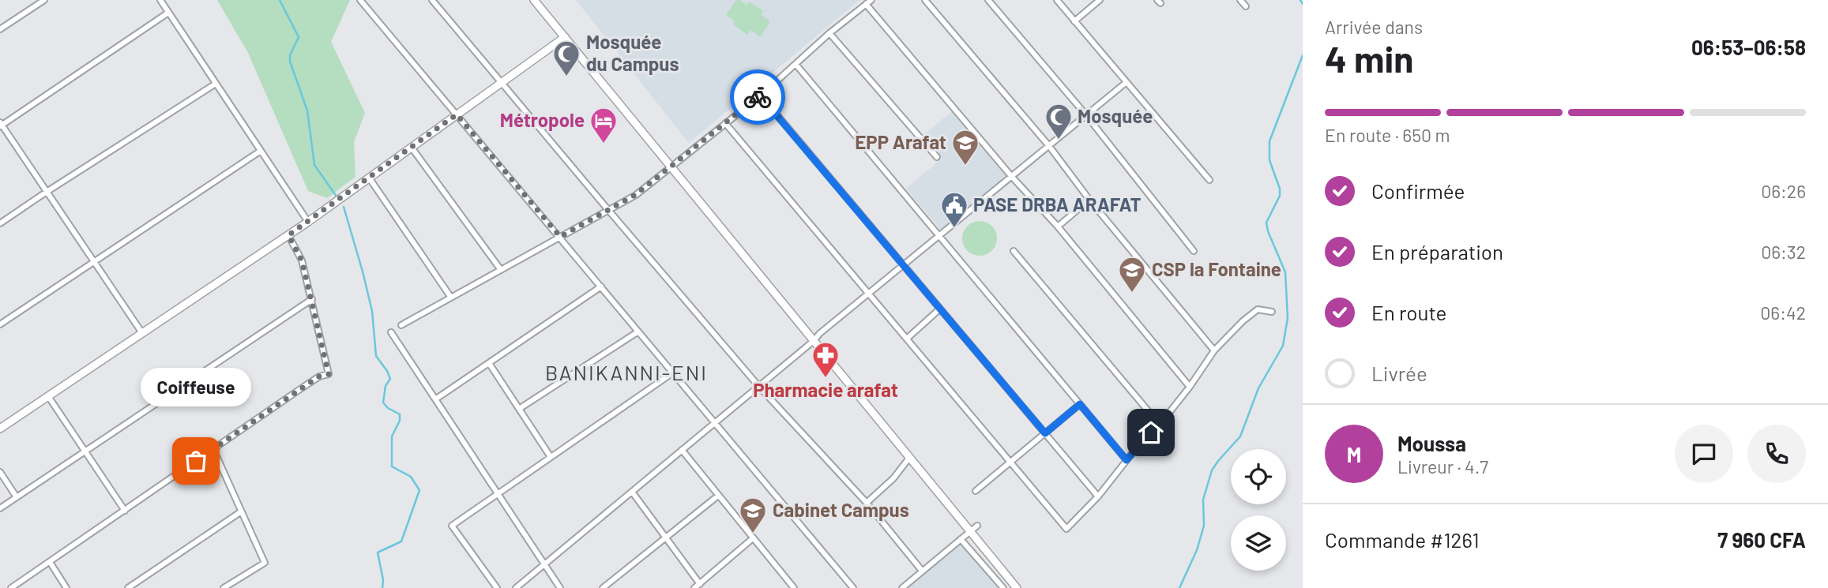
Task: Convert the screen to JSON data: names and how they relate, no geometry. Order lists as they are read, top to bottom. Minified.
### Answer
{"districts":["BANIKANNI-ENI"],"places":{"mosque":["Mosquée du Campus","Mosquée"],"hotel":["Métropole"],"school or university":["EPP Arafat","CSP la Fontaine","Cabinet Campus"],"public building":["PASE DRBA ARAFAT"],"pharmacy":["Pharmacie arafat"],"other":["Coiffeuse"]},"page":{"heading":["4 min","Arrivée dans","06:53–06:58"],"panel":["Moussa","Livreur · 4.7","Commande #1261","7 960 CFA"],"bar":"En route · 650 m","list":[["Confirmée","06:26"],["En préparation","06:32"],["En route","06:42"],"Livrée"],"bubble":"Coiffeuse","round":"M"}}
